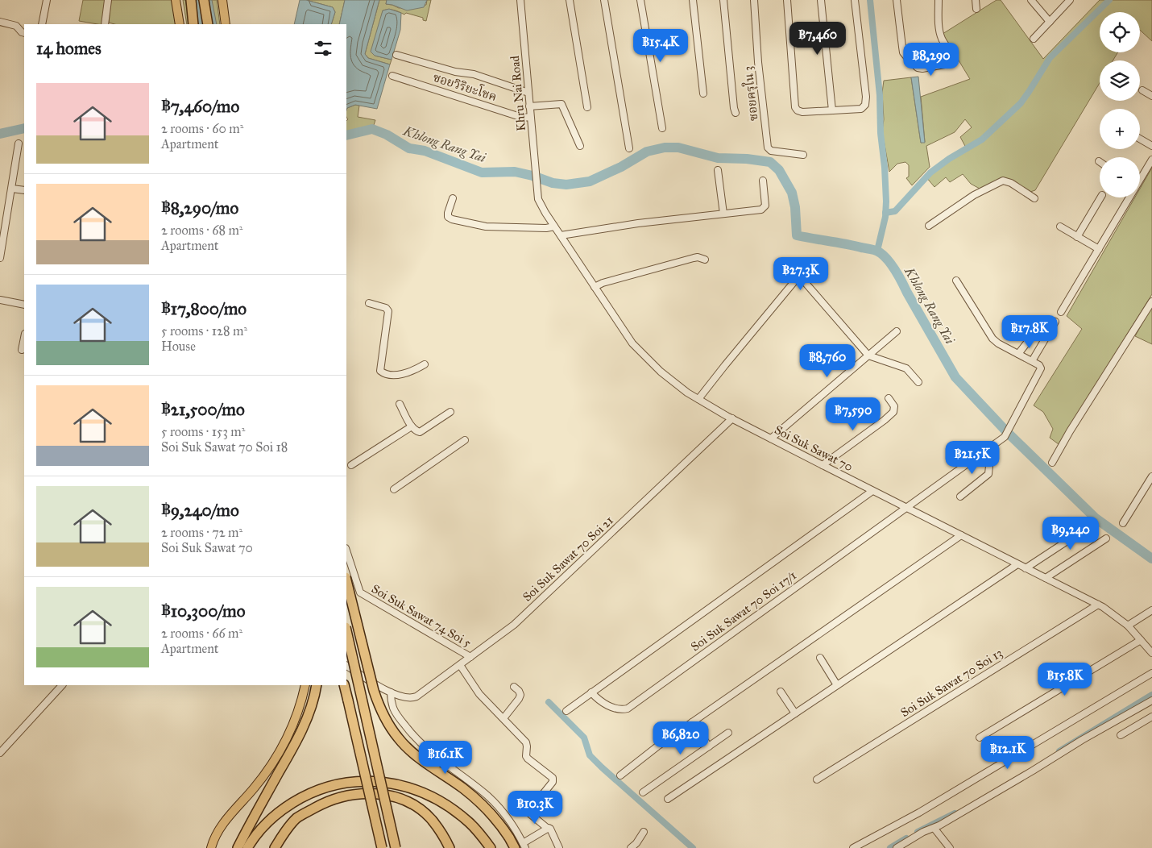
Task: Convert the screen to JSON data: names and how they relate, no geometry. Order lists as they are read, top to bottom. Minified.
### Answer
{"streets":{"street":["ซอยวิริยะโชค","Khru Nai Road","ซอยครุใน 3","Soi Suk Sawat 70","Soi Suk Sawat 70 Soi 21","Soi Suk Sawat 70 Soi 17/1","Soi Suk Sawat 74 Soi 5","Soi Suk Sawat 70 Soi 13"]},"crossings":[["ซอยวิริยะโชค","Khru Nai Road"],["Khru Nai Road","Soi Suk Sawat 70"],["Soi Suk Sawat 70","Soi Suk Sawat 70 Soi 21"],["Soi Suk Sawat 70","Soi Suk Sawat 70 Soi 17/1"],["Soi Suk Sawat 70","Soi Suk Sawat 70 Soi 13"],["Soi Suk Sawat 70 Soi 21","Soi Suk Sawat 74 Soi 5"]],"water":["Khlong Rang Yai"],"page":{"map_buttons":["+","−"],"price":["฿7,460","฿15.4K","฿8,290","฿27.3K","฿17.8K","฿8,760","฿7,590","฿21.5K","฿9,240","฿15.8K","฿6,820","฿12.1K","฿16.1K","฿10.3K"],"heading":"14 homes","list":[{"name":"฿7,460/mo","note":"2 rooms · 60 m² · Apartment"},{"name":"฿8,290/mo","note":"2 rooms · 68 m² · Apartment"},{"name":"฿17,800/mo","note":"5 rooms · 128 m² · House"},{"name":"฿21,500/mo","note":"5 rooms · 153 m² · Soi Suk Sawat 70 Soi 18"},{"name":"฿9,240/mo","note":"2 rooms · 72 m² · Soi Suk Sawat 70"},{"name":"฿10,300/mo","note":"2 rooms · 66 m² · Apartment"}]}}
